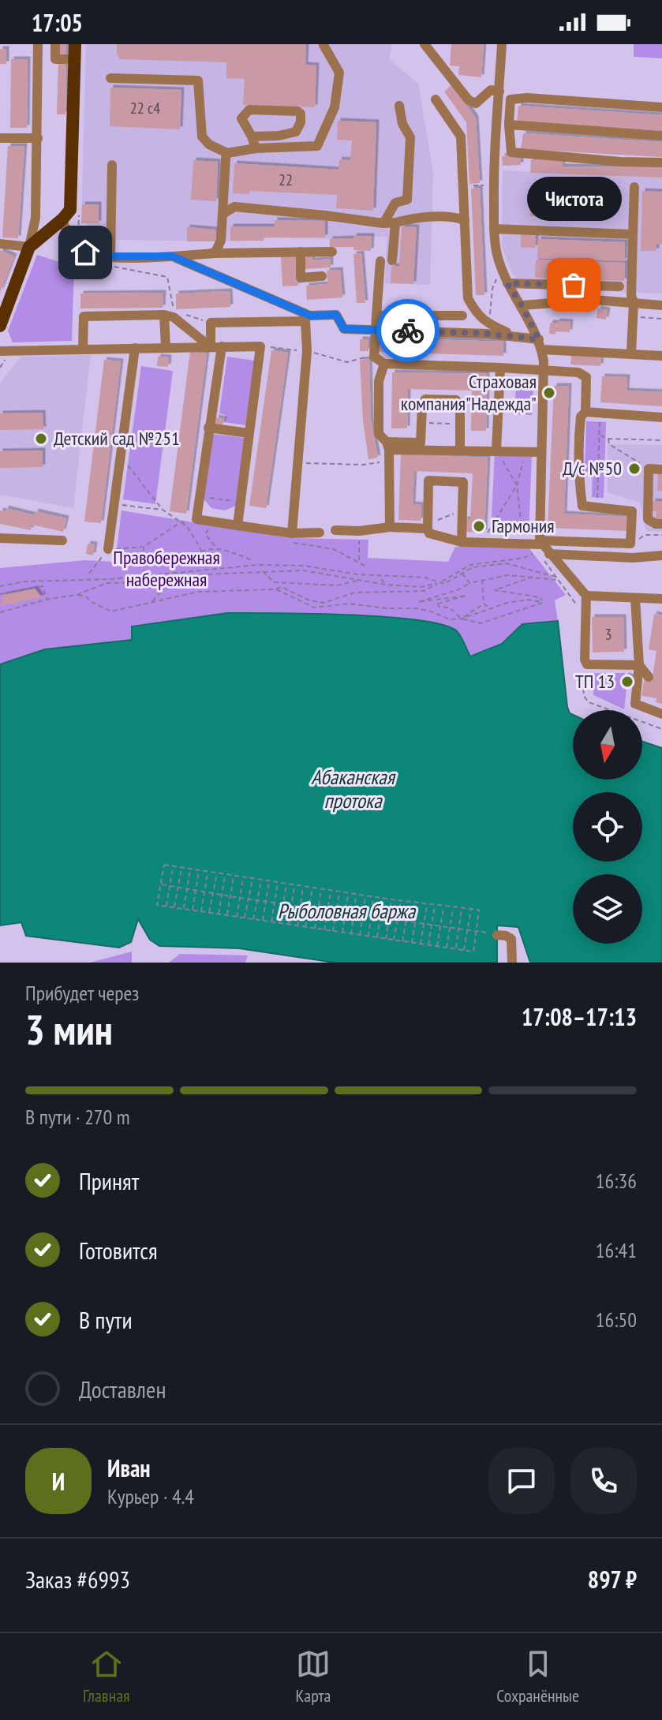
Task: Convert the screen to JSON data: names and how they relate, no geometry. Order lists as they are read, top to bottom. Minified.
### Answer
{"water":["Абаканская протока","Рыболовная баржа"],"parks":["Правобережная набережная"],"places":["Чистота","Страховая компания\"Надежда\"","Детский сад №251","Д/с №50","Гармония","ТП 13"],"house_numbers":["22 с4","22","3"],"north":"bottom","page":{"status":"17:05","bubble":"Чистота","heading":["3 мин","Прибудет через","17:08–17:13"],"panel":["Иван","Курьер · 4.4","Заказ #6993","897 ₽"],"bar":"В пути · 270 m","list":[["Принят","16:36"],["Готовится","16:41"],["В пути","16:50"],"Доставлен"],"round":"И","tabs":["Главная","Карта","Сохранённые"]}}
